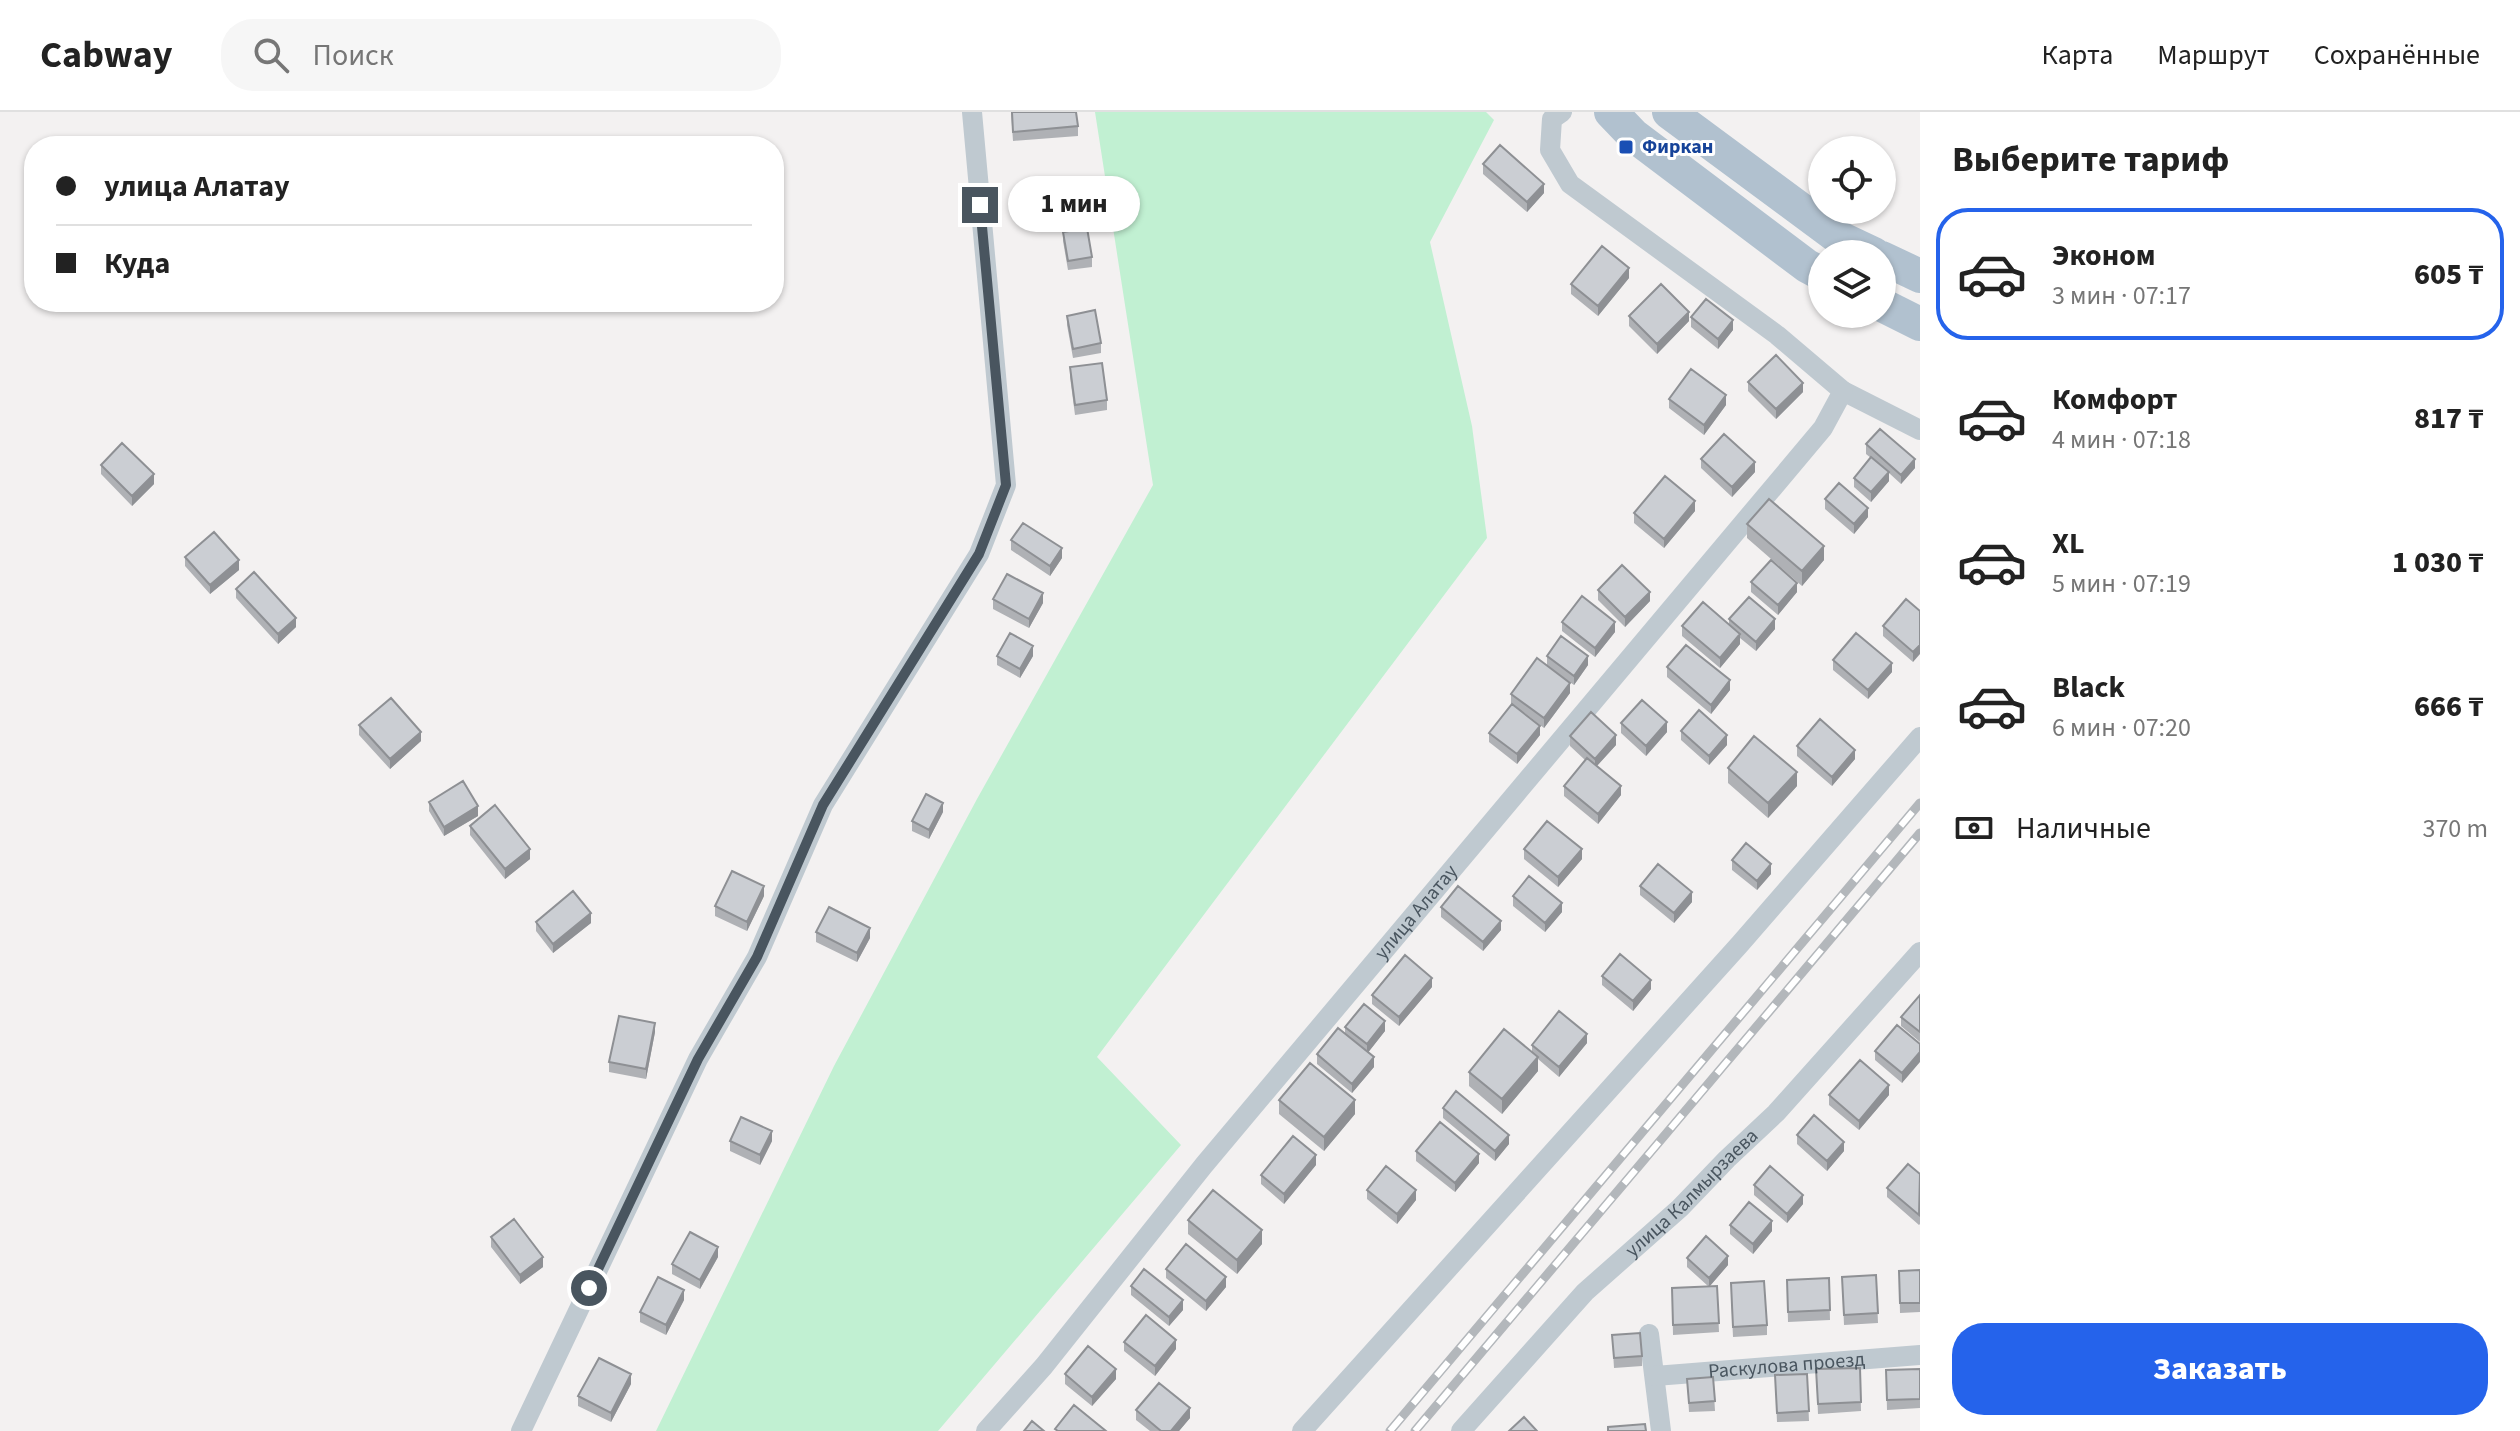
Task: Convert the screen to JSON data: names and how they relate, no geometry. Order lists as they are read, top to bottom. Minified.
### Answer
{"streets":{"street":["улица Алатау","улица Калмырзаева","Раскулова проезд"]},"places":{"transit":["Фиркан"]},"page":{"header":"Cabway","search":"Поиск","nav":["Карта","Маршрут","Сохранённые"],"heading":"Выберите тариф","banner":["улица Алатау","Куда"],"bubble":"1 мин","list":[{"name":"Эконом","note":"3 мин · 07:17","value":"605 ₸"},{"name":"Комфорт","note":"4 мин · 07:18","value":"817 ₸"},{"name":"XL","note":"5 мин · 07:19","value":"1 030 ₸"},{"name":"Black","note":"6 мин · 07:20","value":"666 ₸"}],"pay":["Наличные","370 m"],"buttons":"Заказать"}}
